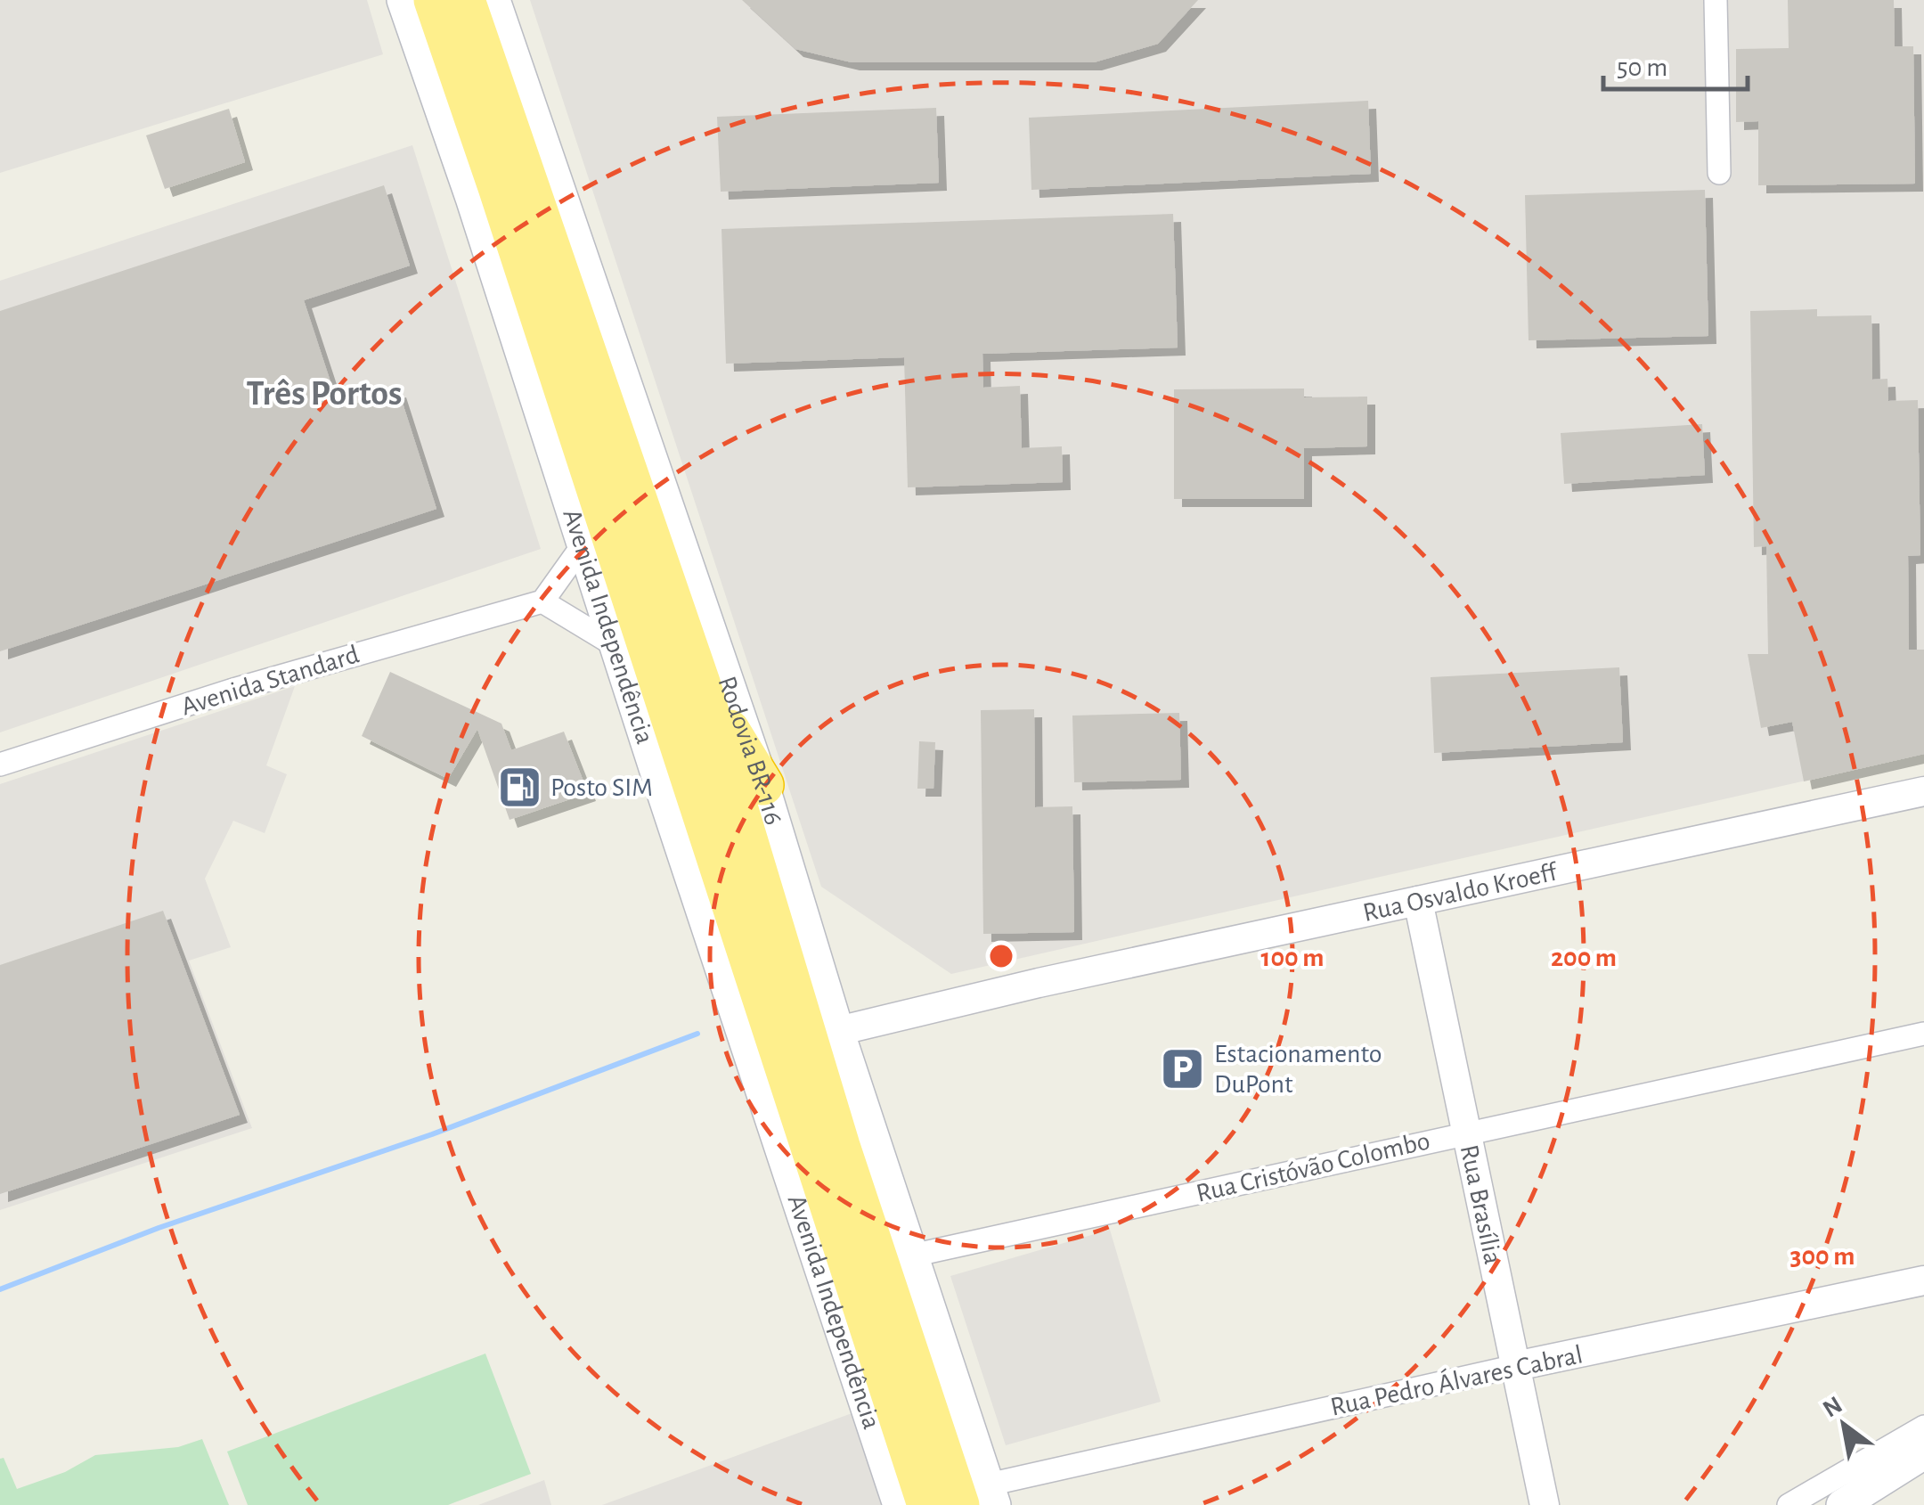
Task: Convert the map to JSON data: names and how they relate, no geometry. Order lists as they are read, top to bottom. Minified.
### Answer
{"streets":{"highway":["Rodovia BR-116"],"main road":["Avenida Independência"],"street":["Avenida Standard","Rua Osvaldo Kroeff","Rua Cristóvão Colombo","Rua Brasília","Rua Pedro Álvares Cabral"]},"crossings":[["Rodovia BR-116","Rua Osvaldo Kroeff"],["Rodovia BR-116","Rua Cristóvão Colombo"],["Rodovia BR-116","Rua Pedro Álvares Cabral"],["Rua Osvaldo Kroeff","Rua Brasília"],["Rua Cristóvão Colombo","Rua Brasília"],["Rua Brasília","Rua Pedro Álvares Cabral"]],"districts":["Três Portos"],"places":{"fuel station":["Posto SIM"],"parking":["Estacionamento DuPont"]},"scale_bar":"50 m","north":"top left","rings":["100 m","200 m","300 m"]}
